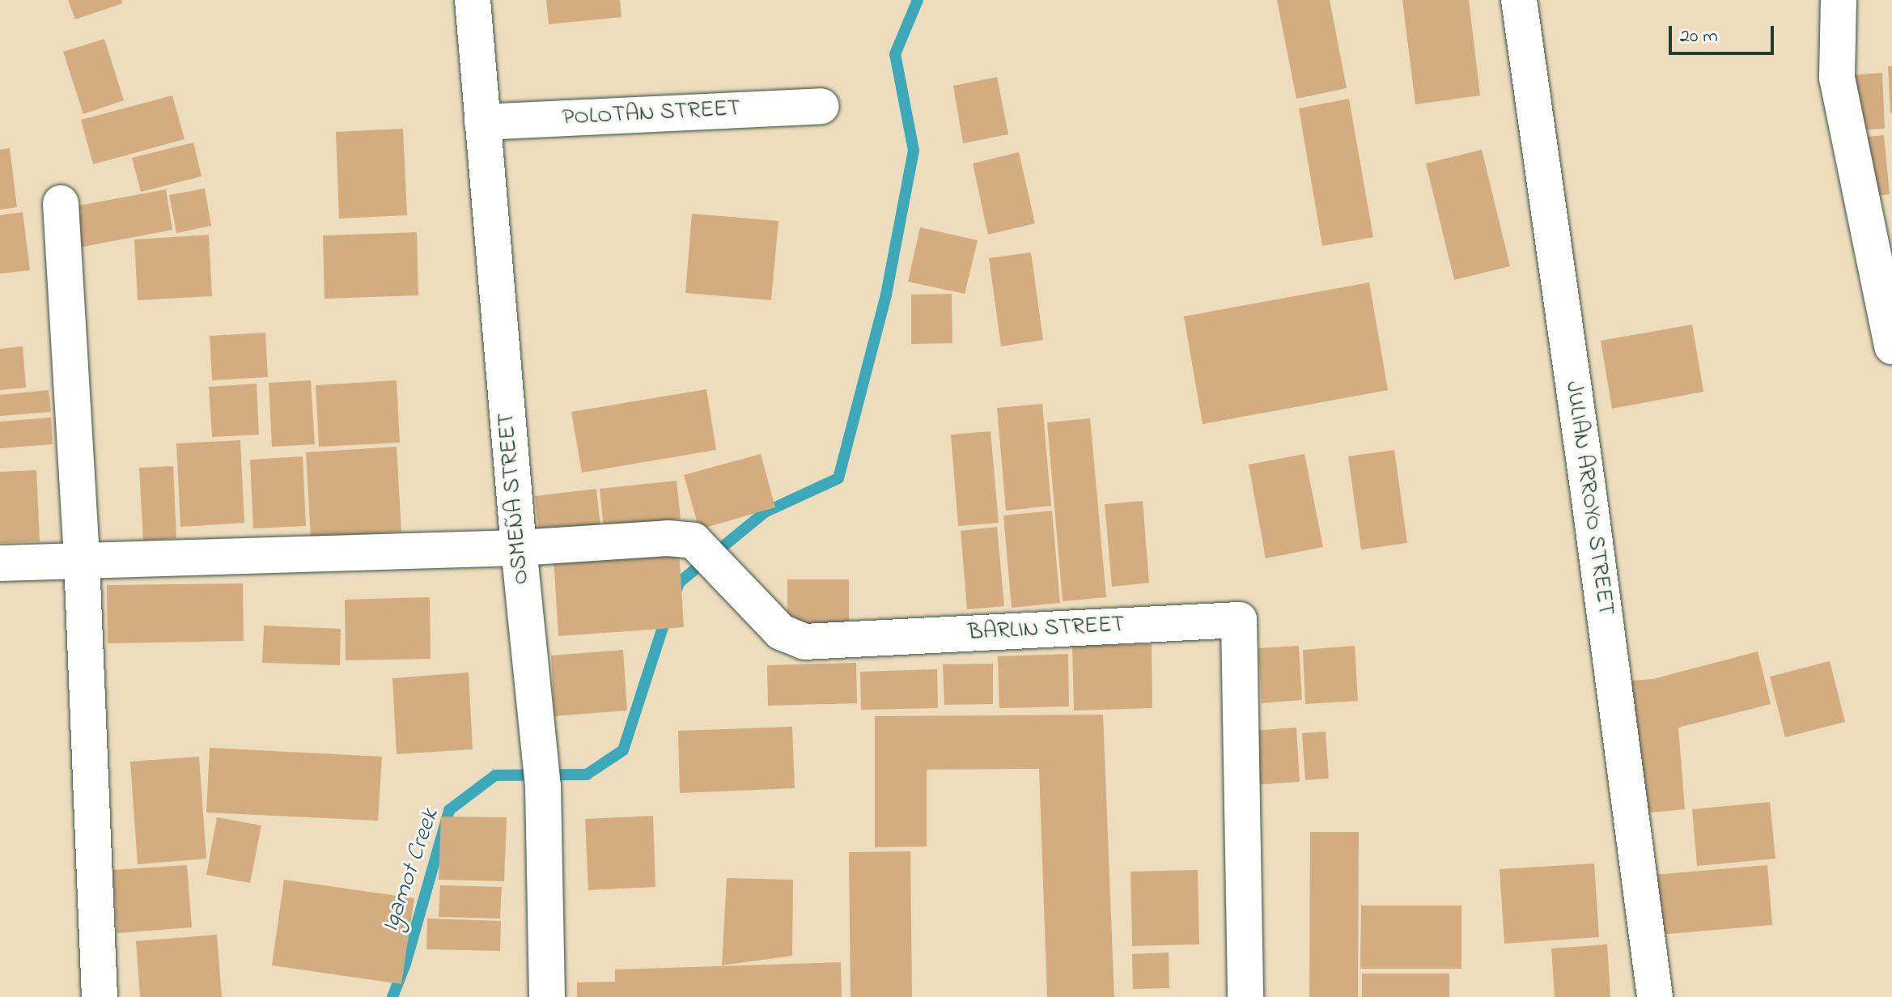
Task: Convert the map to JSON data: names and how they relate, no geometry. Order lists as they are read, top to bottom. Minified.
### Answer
{"streets":{"street":["POLOTAN STREET","OSMEÑA STREET","JULIAN ARROYO STREET","BARLIN STREET"]},"crossings":[["POLOTAN STREET","OSMEÑA STREET"],["OSMEÑA STREET","BARLIN STREET"]],"water":["Igamot Creek"],"scale_bar":"20 m"}
